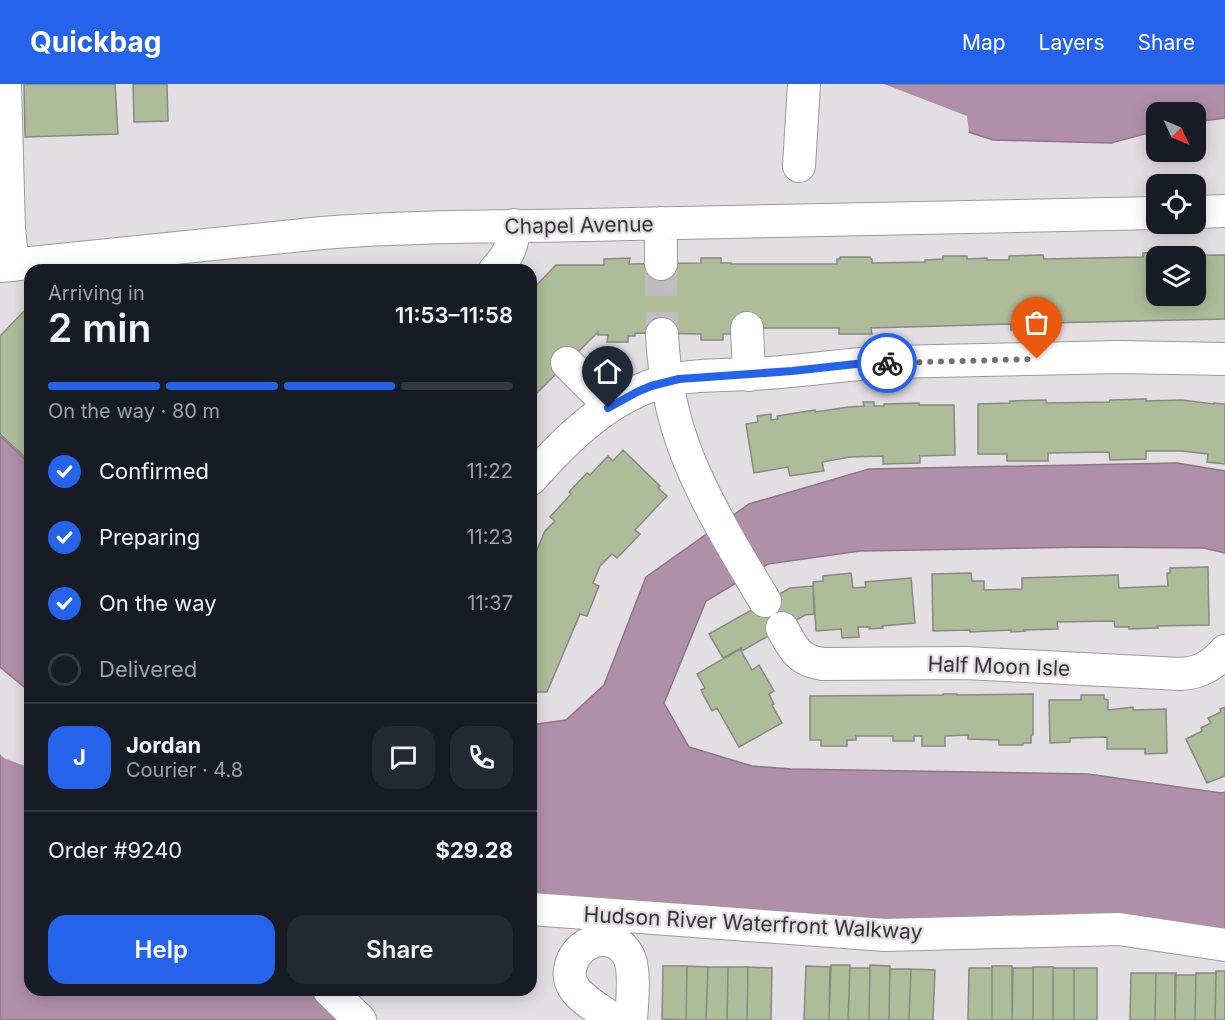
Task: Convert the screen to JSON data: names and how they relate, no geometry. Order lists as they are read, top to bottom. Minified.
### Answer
{"streets":{"street":["Chapel Avenue","Half Moon Isle","Hudson River Waterfront Walkway"]},"north":"bottom right","page":{"header":"Quickbag","nav":["Map","Layers","Share"],"heading":["2 min","Arriving in","11:53–11:58"],"panel":["Jordan","Courier · 4.8","Order #9240","$29.28"],"bar":"On the way · 80 m","list":[["Confirmed","11:22"],["Preparing","11:23"],["On the way","11:37"],"Delivered"],"round":"J","buttons":["Help","Share"]}}
